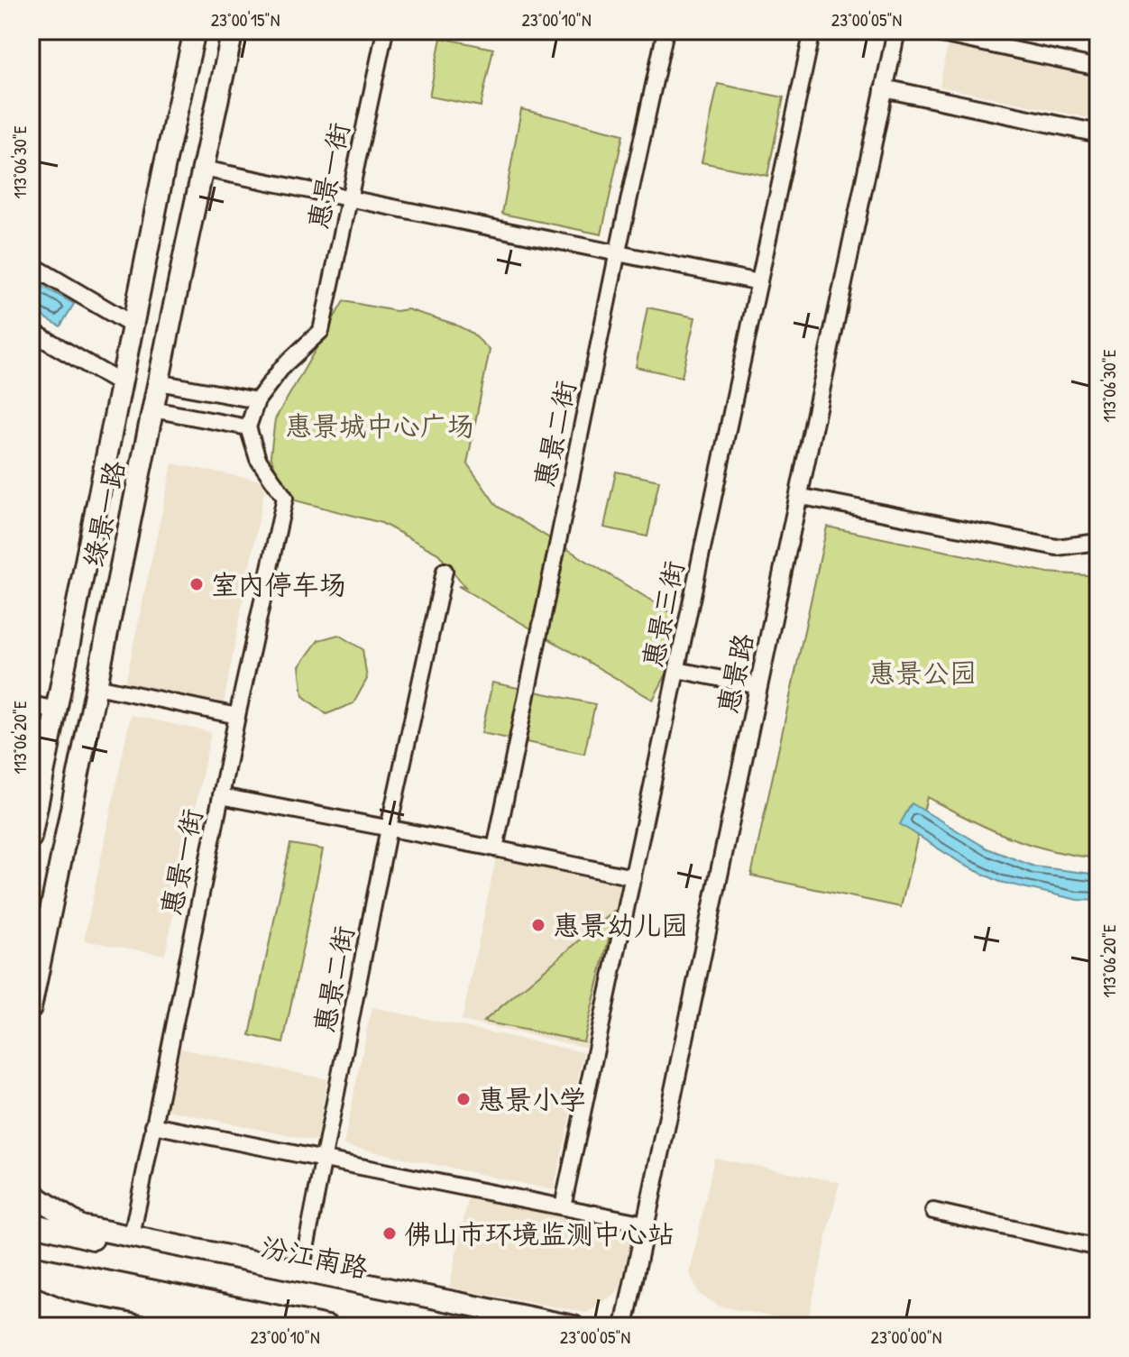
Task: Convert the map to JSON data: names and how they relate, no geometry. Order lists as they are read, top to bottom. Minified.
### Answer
{"streets":{"main road":["绿景一路","汾江南路"],"street":["惠景一街","惠景二街","惠景三街","惠景路"]},"parks":["惠景城中心广场","惠景公园"],"places":["室内停车场","惠景幼儿园","惠景小学","佛山市环境监测中心站"],"coordinates":["23°00'15\"N","23°00'10\"N","23°00'05\"N","113°06'30\"E","113°06'20\"E","23°00'00\"N"]}
